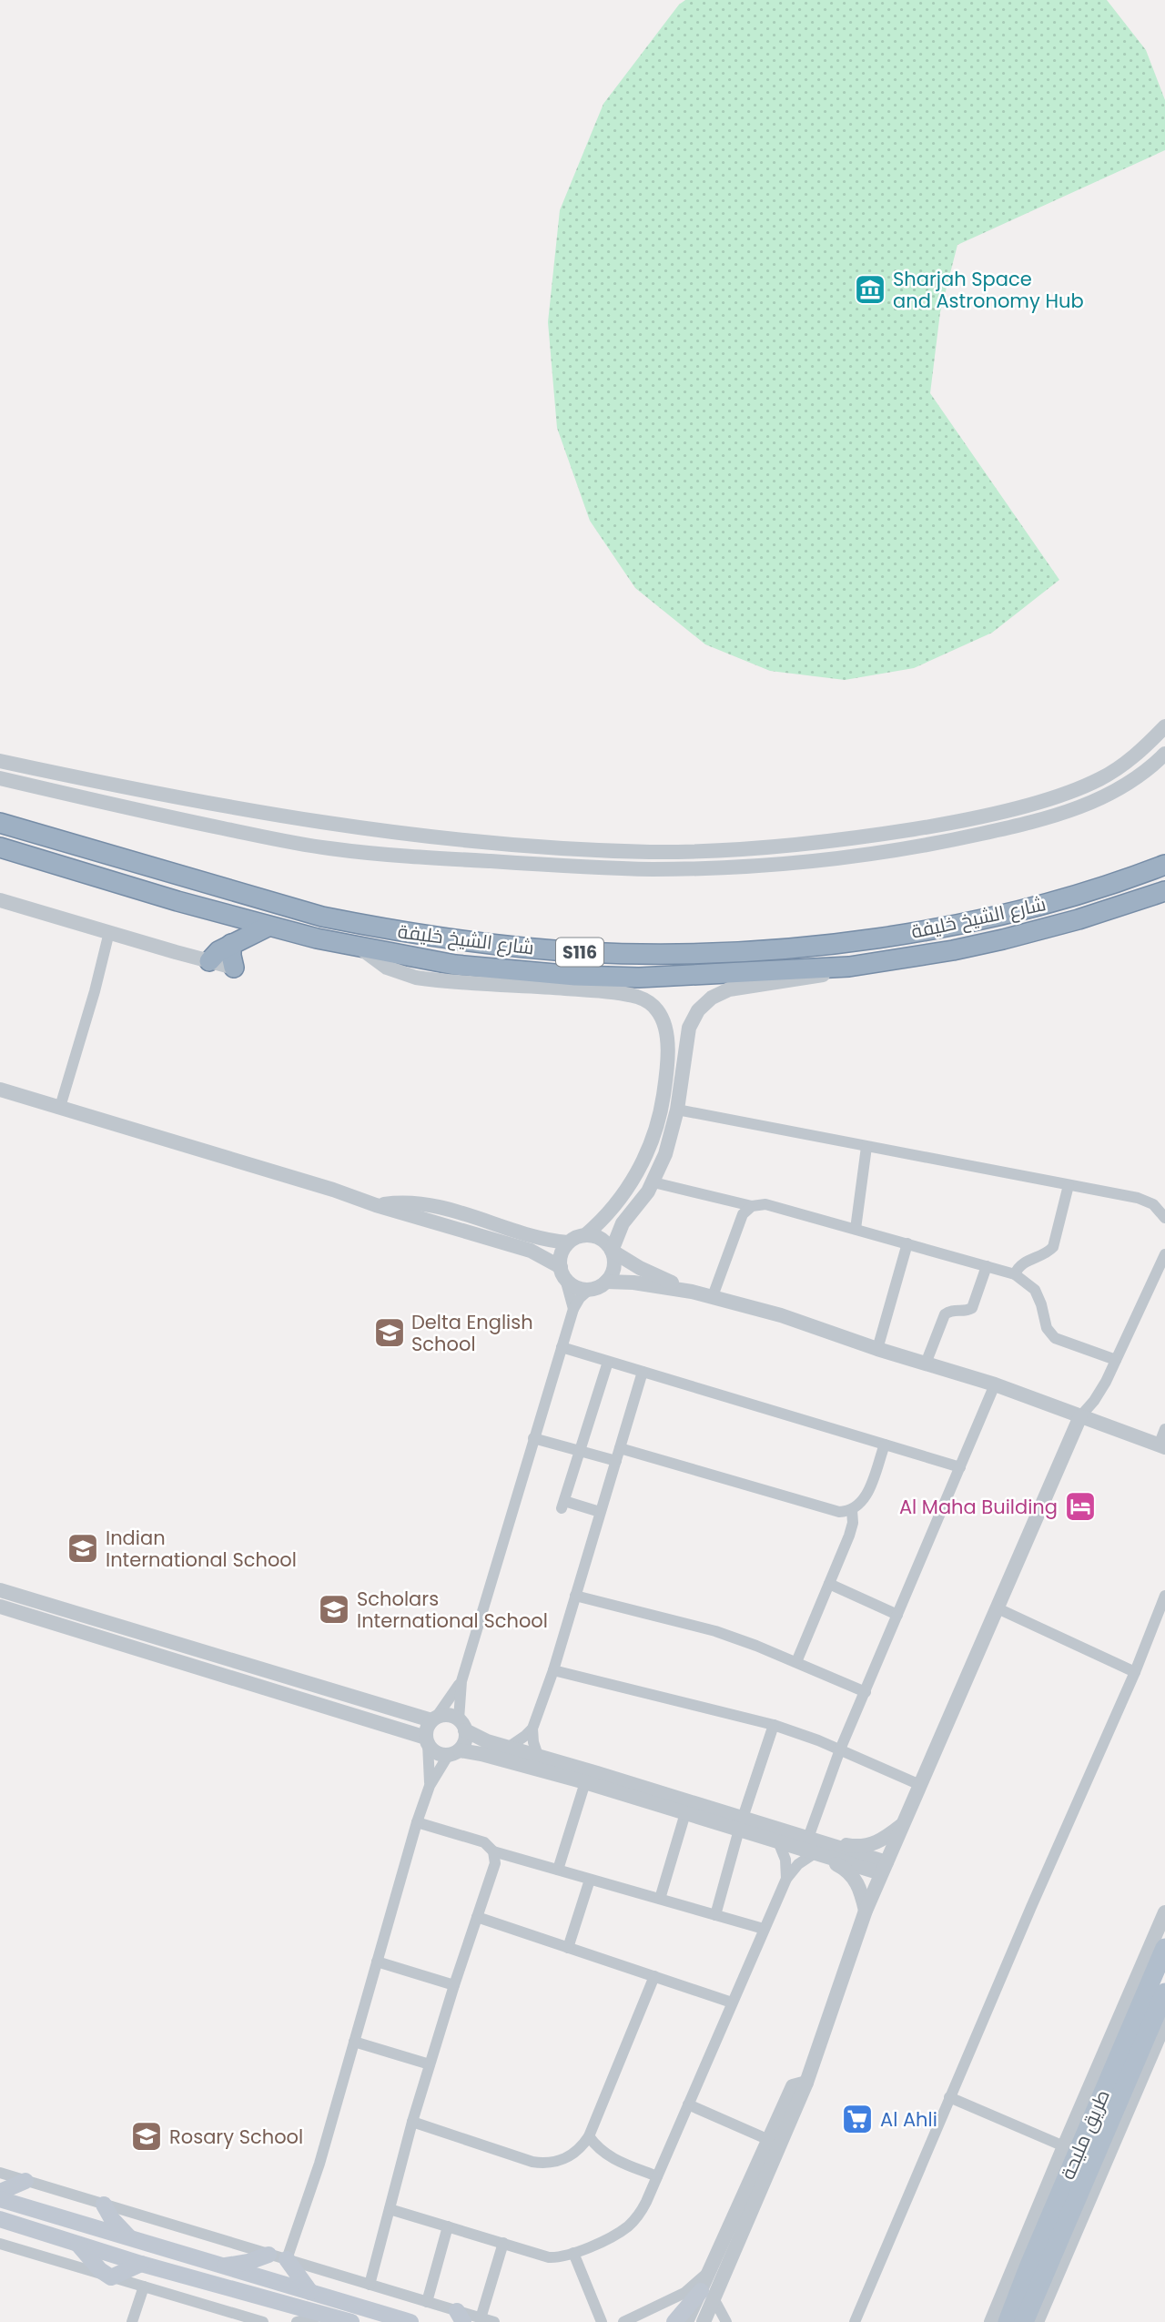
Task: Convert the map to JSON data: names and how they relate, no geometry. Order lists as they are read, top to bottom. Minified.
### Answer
{"streets":{"highway":["شارع الشيخ خليفة","S116"],"main road":["طريق مليحة"]},"places":{"museum":["Sharjah Space and Astronomy Hub"],"school or university":["Delta English School","Indian International School","Scholars International School","Rosary School"],"hotel":["Al Maha Building"],"supermarket":["Al Ahli"]}}
